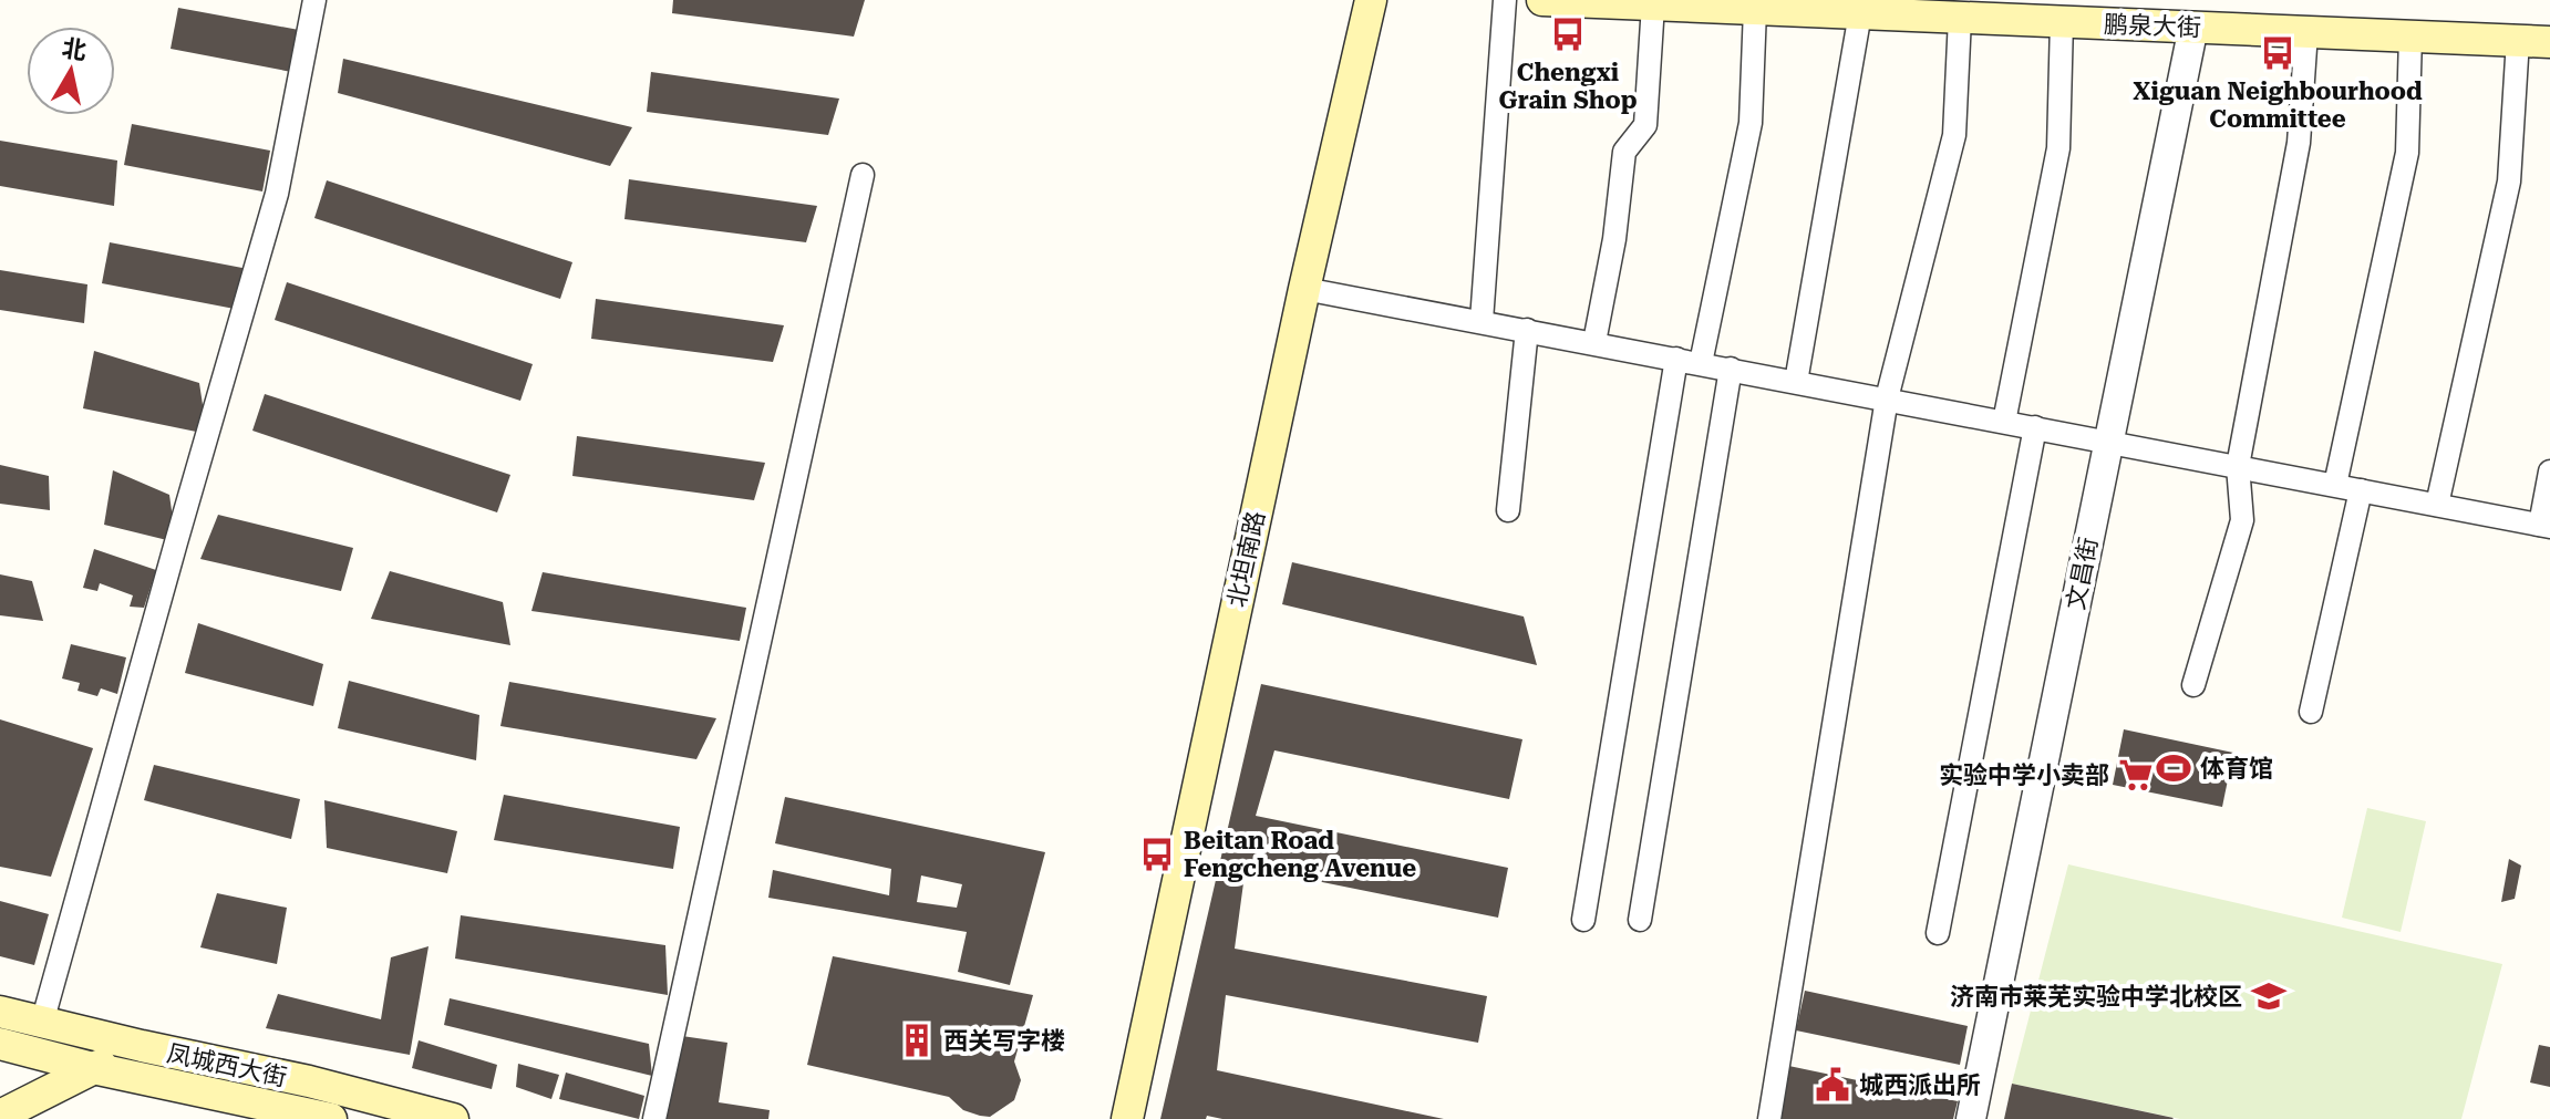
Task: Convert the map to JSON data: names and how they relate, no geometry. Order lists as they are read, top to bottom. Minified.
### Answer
{"streets":{"main road":["鹏泉大街","北坦南路","凤城西大街"],"street":["文昌街"]},"crossings":[["鹏泉大街","文昌街"]],"places":{"bus stop":["Chengxi Grain Shop","Xiguan Neighbourhood Committee","Beitan Road Fengcheng Avenue"],"sports":["体育馆"],"supermarket":["实验中学小卖部"],"school or university":["济南市莱芜实验中学北校区"],"building":["西关写字楼"],"public building":["城西派出所"]},"north":"top"}
